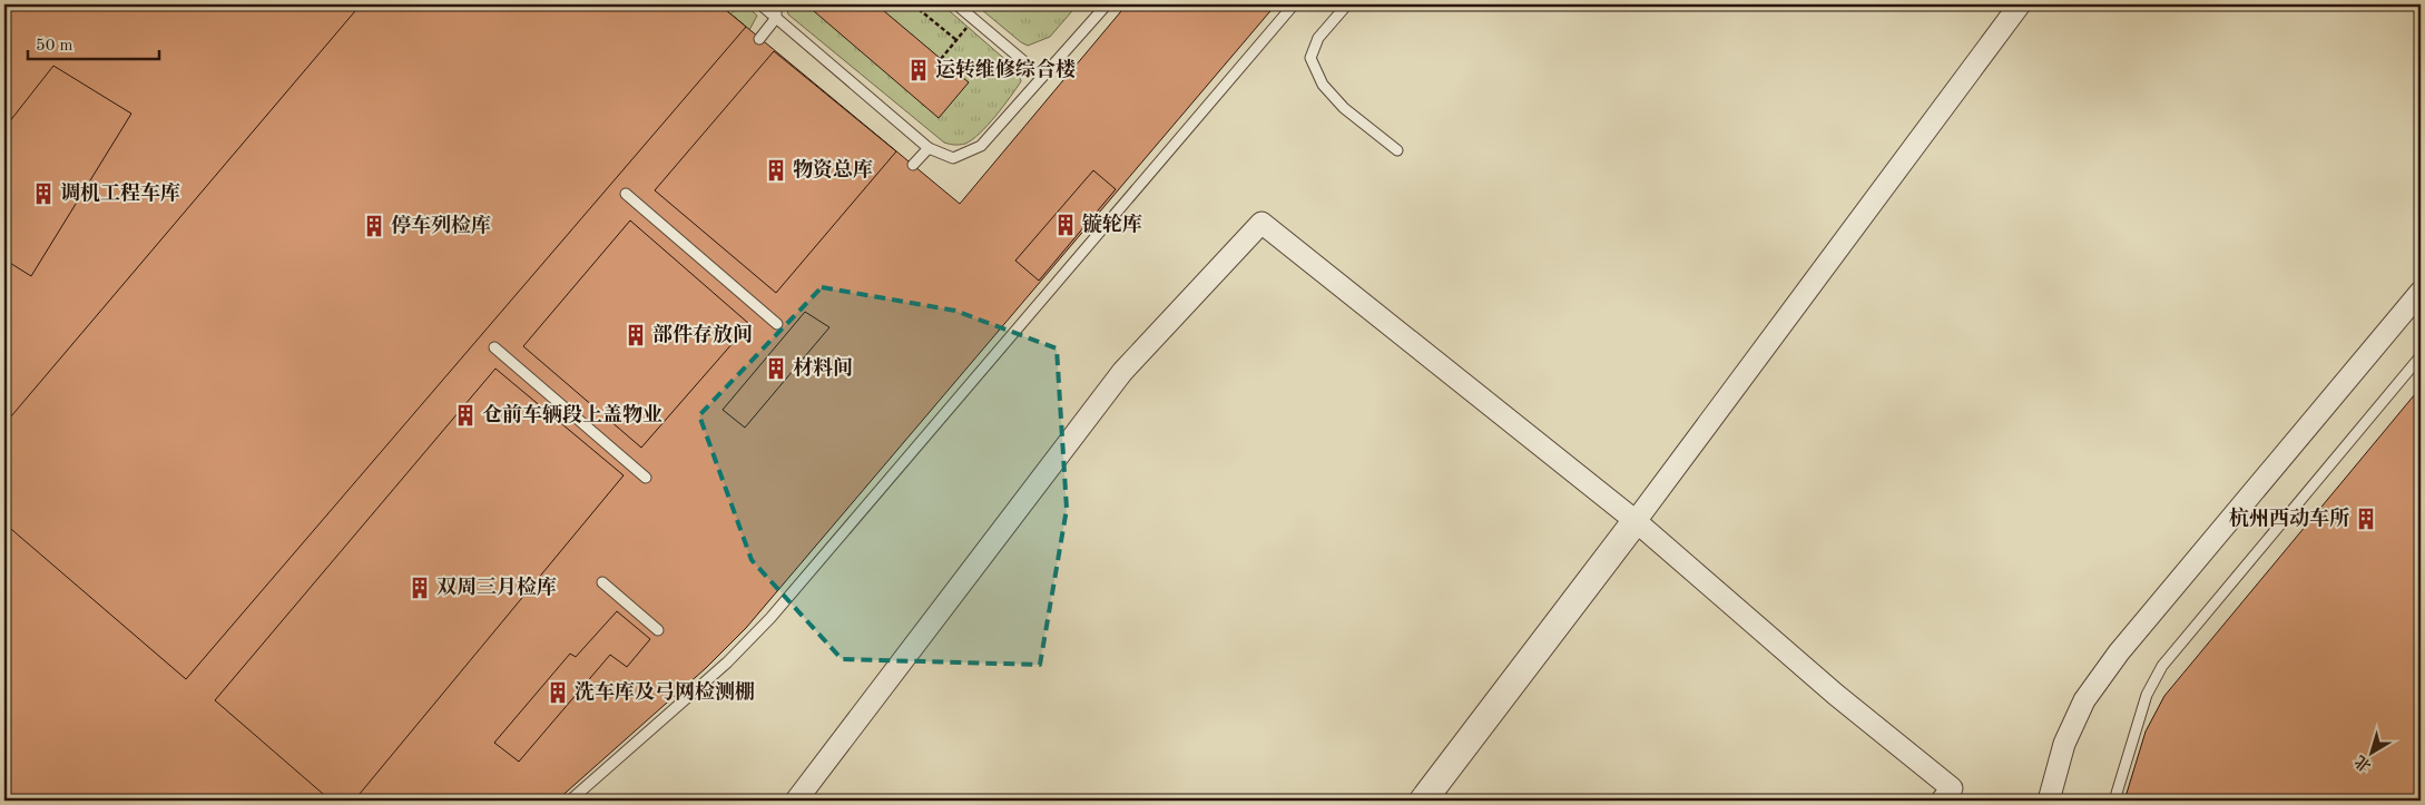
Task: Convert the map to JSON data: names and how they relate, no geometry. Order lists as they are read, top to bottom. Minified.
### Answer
{"places":{"building":["运转维修综合楼","物资总库","调机工程车库","镟轮库","停车列检库","部件存放间","材料间","仓前车辆段上盖物业","杭州西动车所","双周三月检库","洗车库及弓网检测棚"]},"scale_bar":"50 m","north":"bottom left"}
